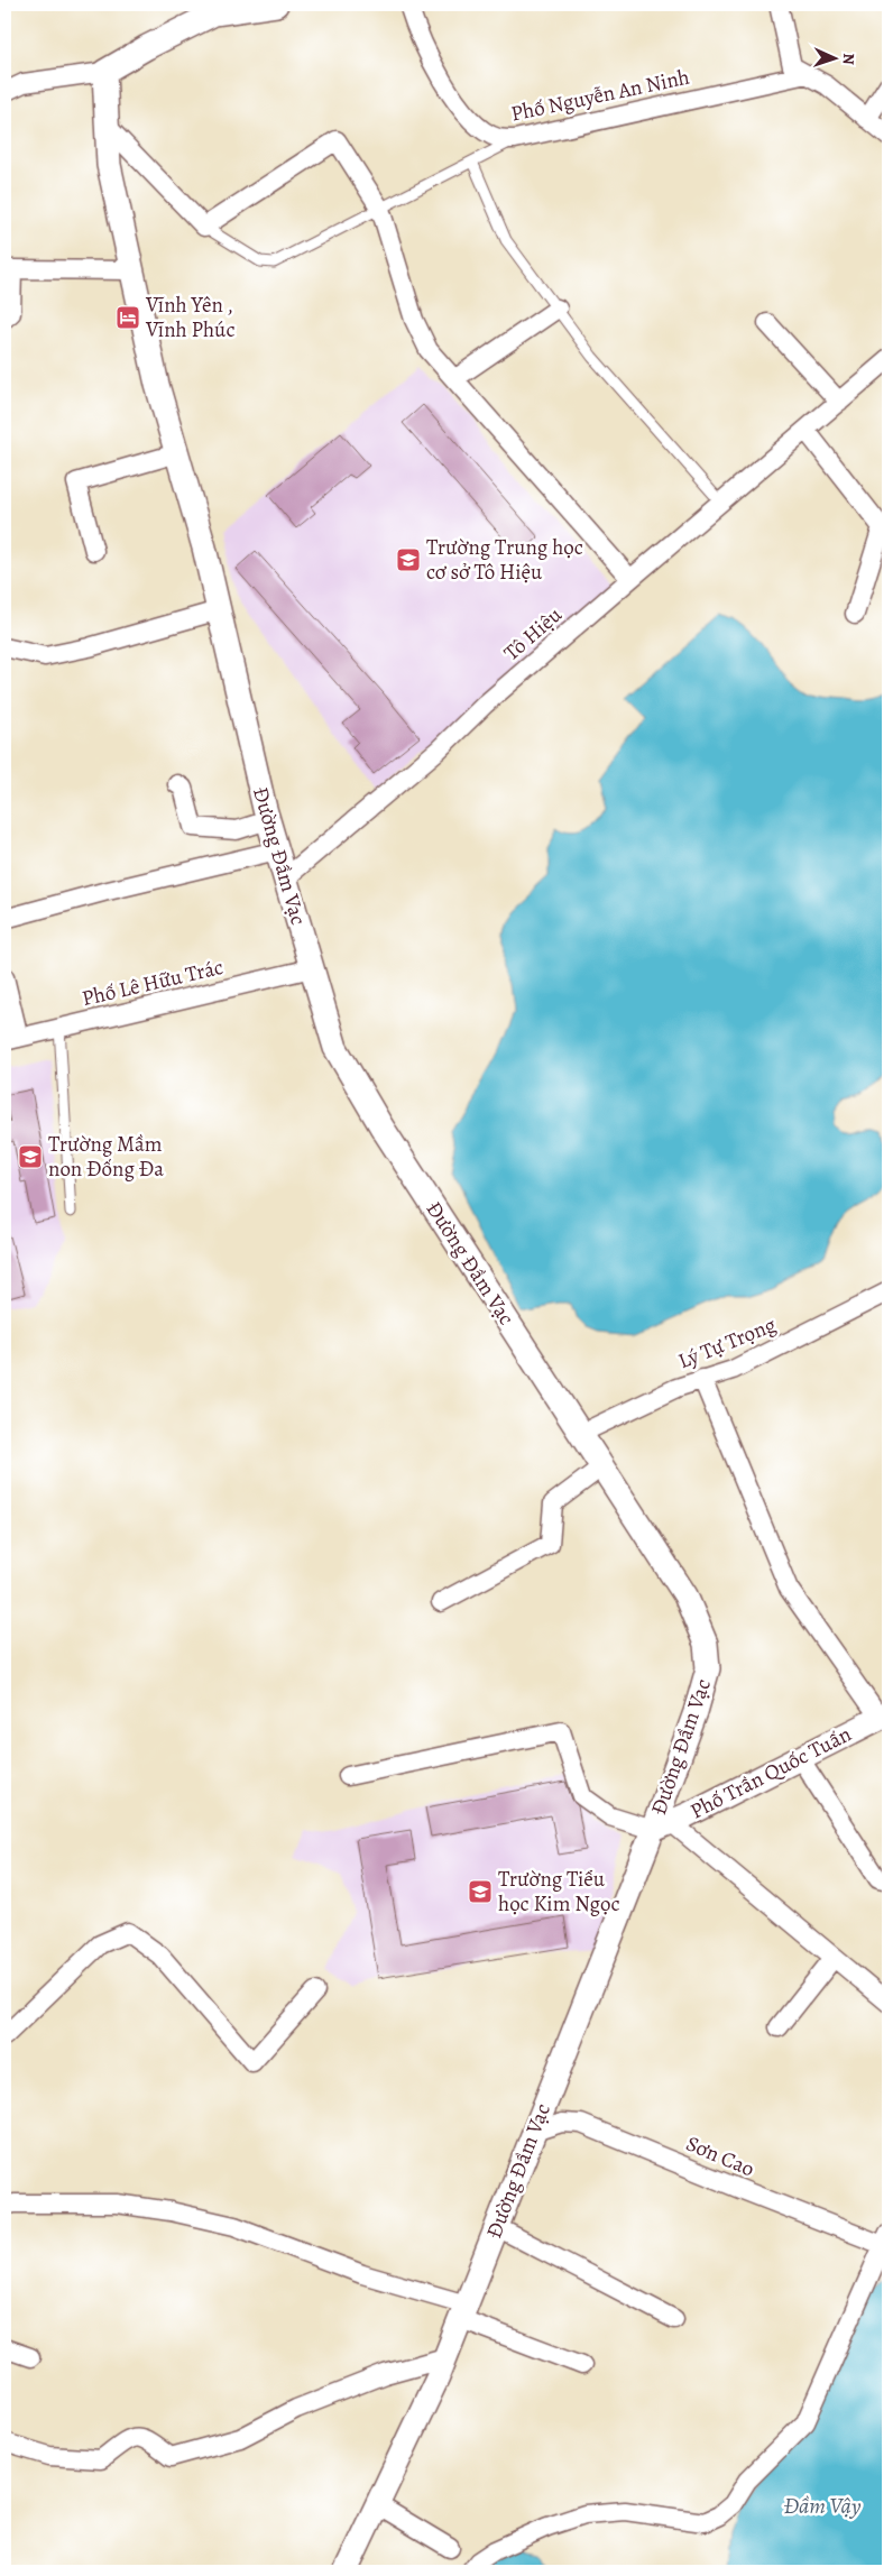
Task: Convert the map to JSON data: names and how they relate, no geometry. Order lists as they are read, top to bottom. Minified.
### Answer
{"streets":{"street":["Phố Nguyễn An Ninh","Tô Hiệu","Đường Đầm Vạc","Phố Lê Hữu Trác","Lý Tự Trọng","Phố Trần Quốc Tuấn","Sơn Cao"]},"crossings":[["Tô Hiệu","Đường Đầm Vạc"],["Đường Đầm Vạc","Phố Lê Hữu Trác"],["Đường Đầm Vạc","Lý Tự Trọng"],["Đường Đầm Vạc","Phố Trần Quốc Tuấn"],["Đường Đầm Vạc","Sơn Cao"]],"water":["Đầm Vậy"],"places":{"hotel":["Vĩnh Yên , Vĩnh Phúc"],"school or university":["Trường Trung học cơ sở Tô Hiệu","Trường Mầm non Đống Đa","Trường Tiểu học Kim Ngọc"]},"north":"right"}
